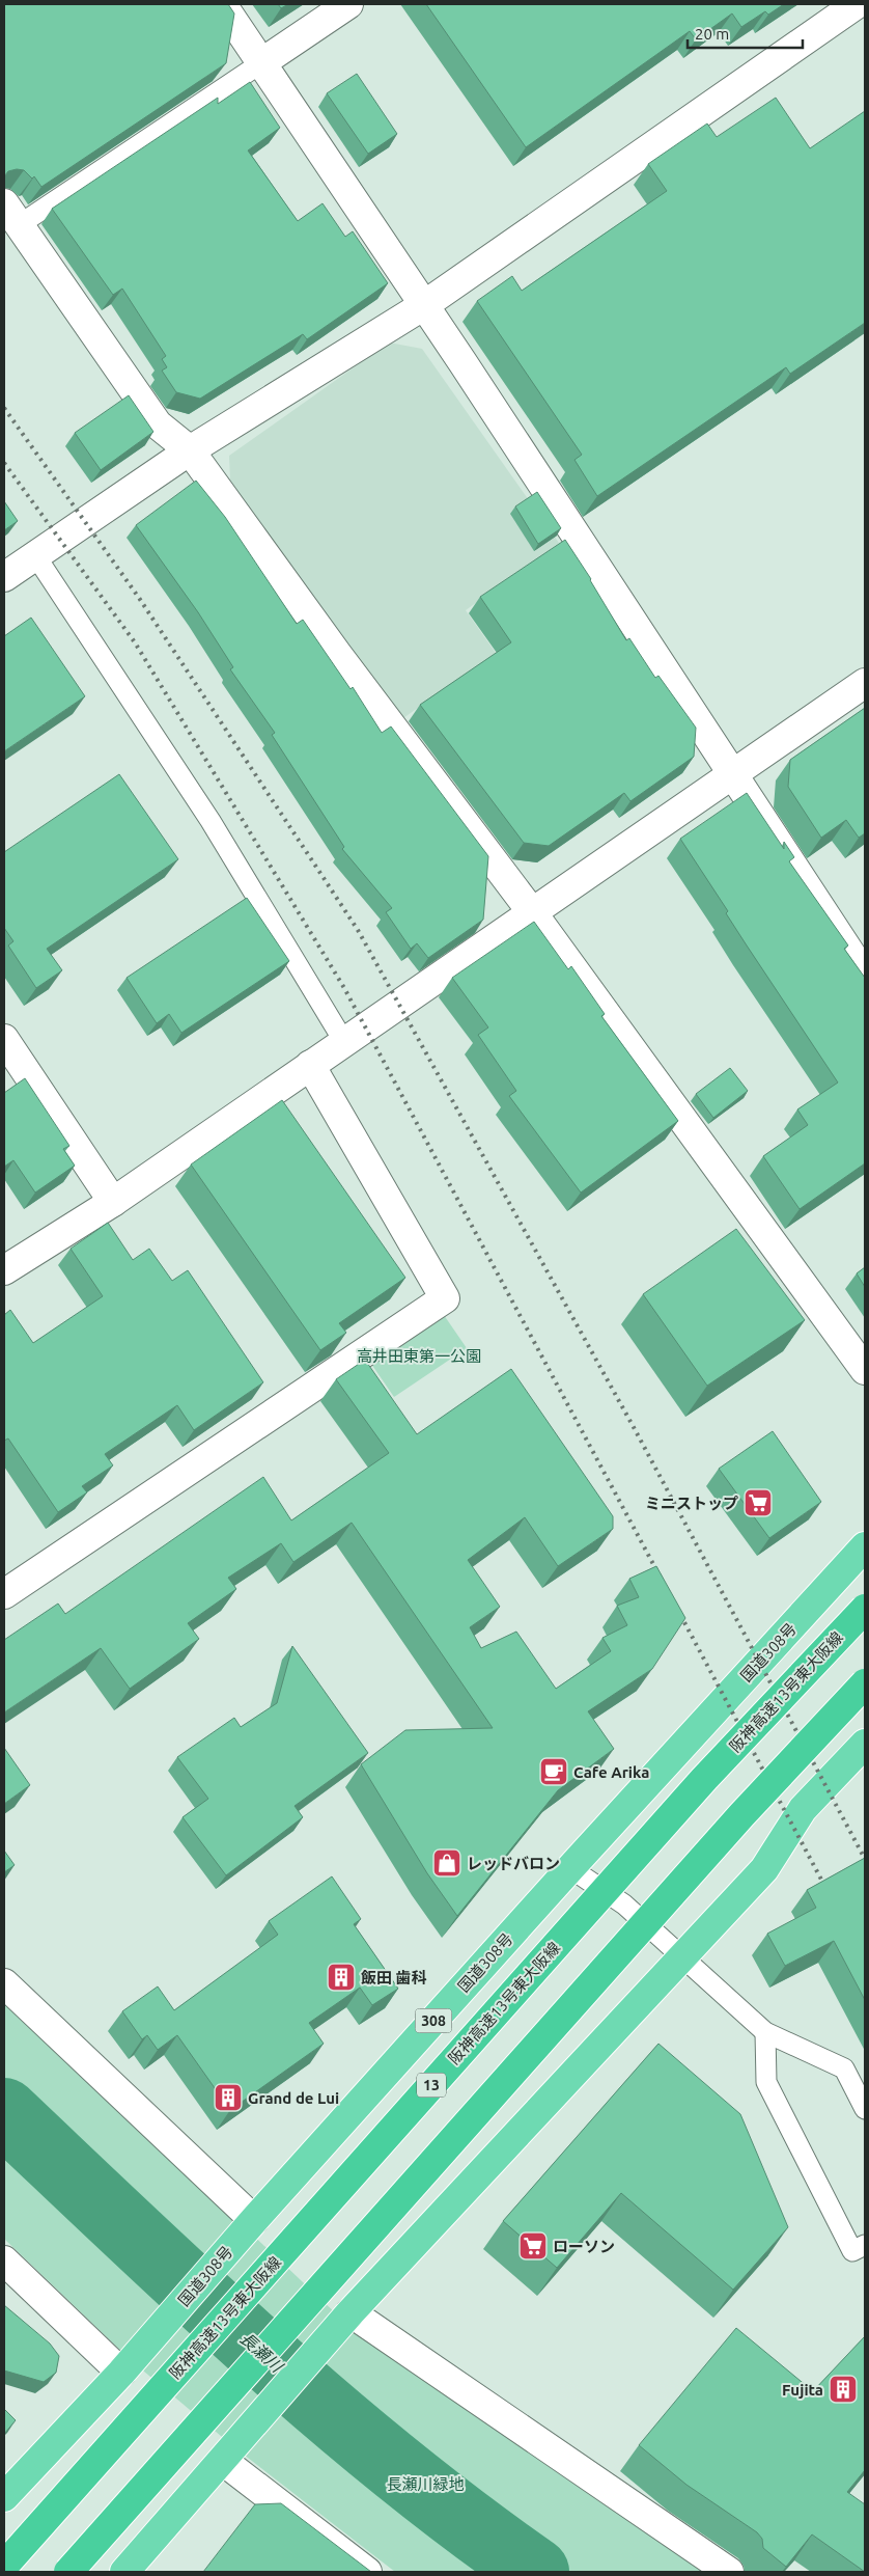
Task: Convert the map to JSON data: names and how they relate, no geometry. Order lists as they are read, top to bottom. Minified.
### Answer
{"streets":{"highway":["国道308号","阪神高速13号東大阪線","308","13"]},"water":["長瀬川"],"parks":["高井田東第一公園","長瀬川緑地"],"places":{"supermarket":["ミニストップ","ローソン"],"cafe":["Cafe Arika"],"shop":["レッドバロン"],"building":["飯田 歯科","Grand de Lui","Fujita"]},"scale_bar":"20 m"}
